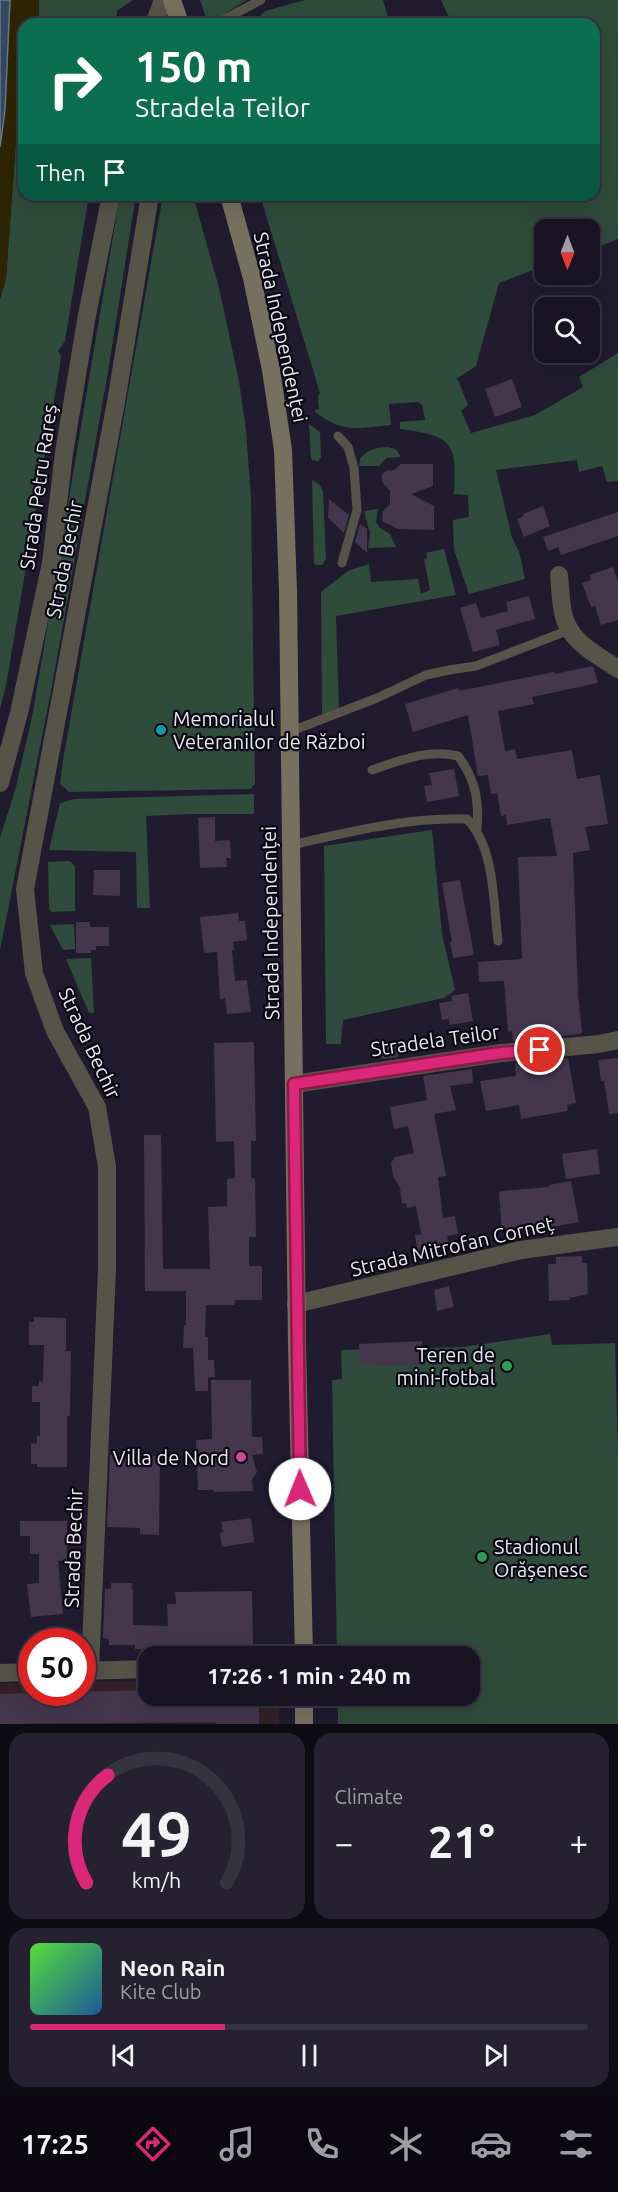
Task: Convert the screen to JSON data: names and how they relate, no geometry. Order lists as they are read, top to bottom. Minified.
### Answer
{"streets":{"main road":["Strada Independenței"],"street":["Strada Petru Rareș","Strada Bechir","Stradela Teilor","Strada Mitrofan Corneț"]},"crossings":[["Strada Independenței","Stradela Teilor"],["Strada Independenței","Strada Mitrofan Corneț"]],"places":["Memorialul Veteranilor de Război","Teren de mini-fotbal","Villa de Nord","Stadionul Orășenesc"],"north":"bottom","page":{"turn":["150 m","Stradela Teilor"],"then":"Then","limit":"50","trip":"17:26 · 1 min · 240 m","tile":"Climate","heat":["−","21°","+"],"song":["Neon Rain","Kite Club"],"tabs":"17:25","gauge":["49","km/h"]}}
